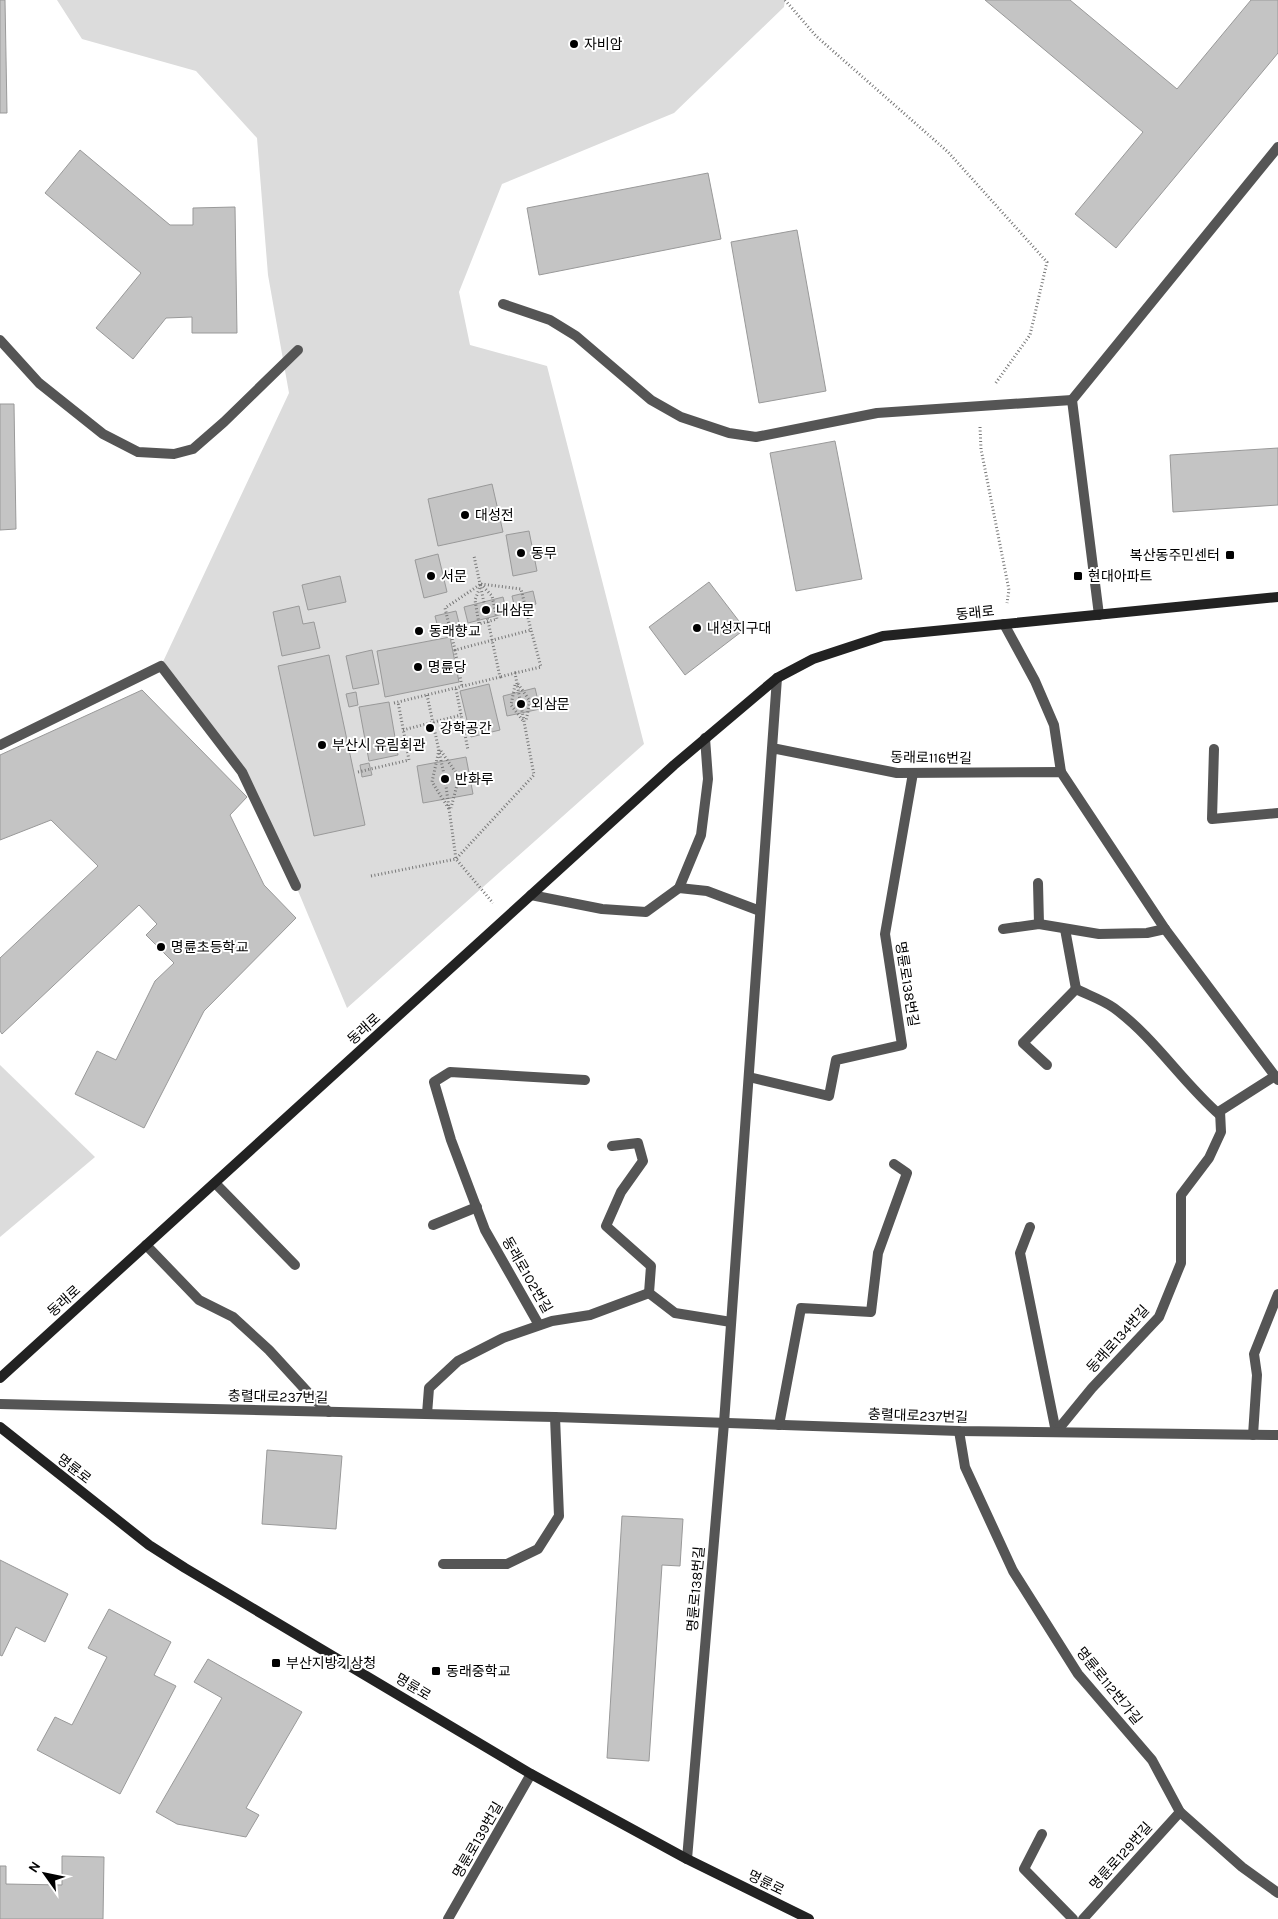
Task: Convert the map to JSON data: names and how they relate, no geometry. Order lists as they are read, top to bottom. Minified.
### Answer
{"streets":{"main road":["동래로","명륜로"],"street":["동래로116번길","명륜로138번길","동래로102번길","동래로134번길","충렬대로237번길","명륜로112번가길","명륜로139번길","명륜로129번길"]},"crossings":[["동래로","명륜로138번길"],["동래로116번길","명륜로138번길"],["명륜로138번길","충렬대로237번길"],["명륜로138번길","명륜로"],["동래로102번길","충렬대로237번길"],["동래로134번길","충렬대로237번길"],["충렬대로237번길","명륜로112번가길"],["명륜로","명륜로139번길"],["명륜로112번가길","명륜로129번길"]],"places":{"other":["자비암","대성전","동무","서문","내삼문","내성지구대","동래향교","명륜당","외삼문","강학공간","부산시 유림회관","반화루","명륜초등학교"],"transit":["복산동주민센터","현대아파트","부산지방기상청","동래중학교"]},"north":"top left"}
